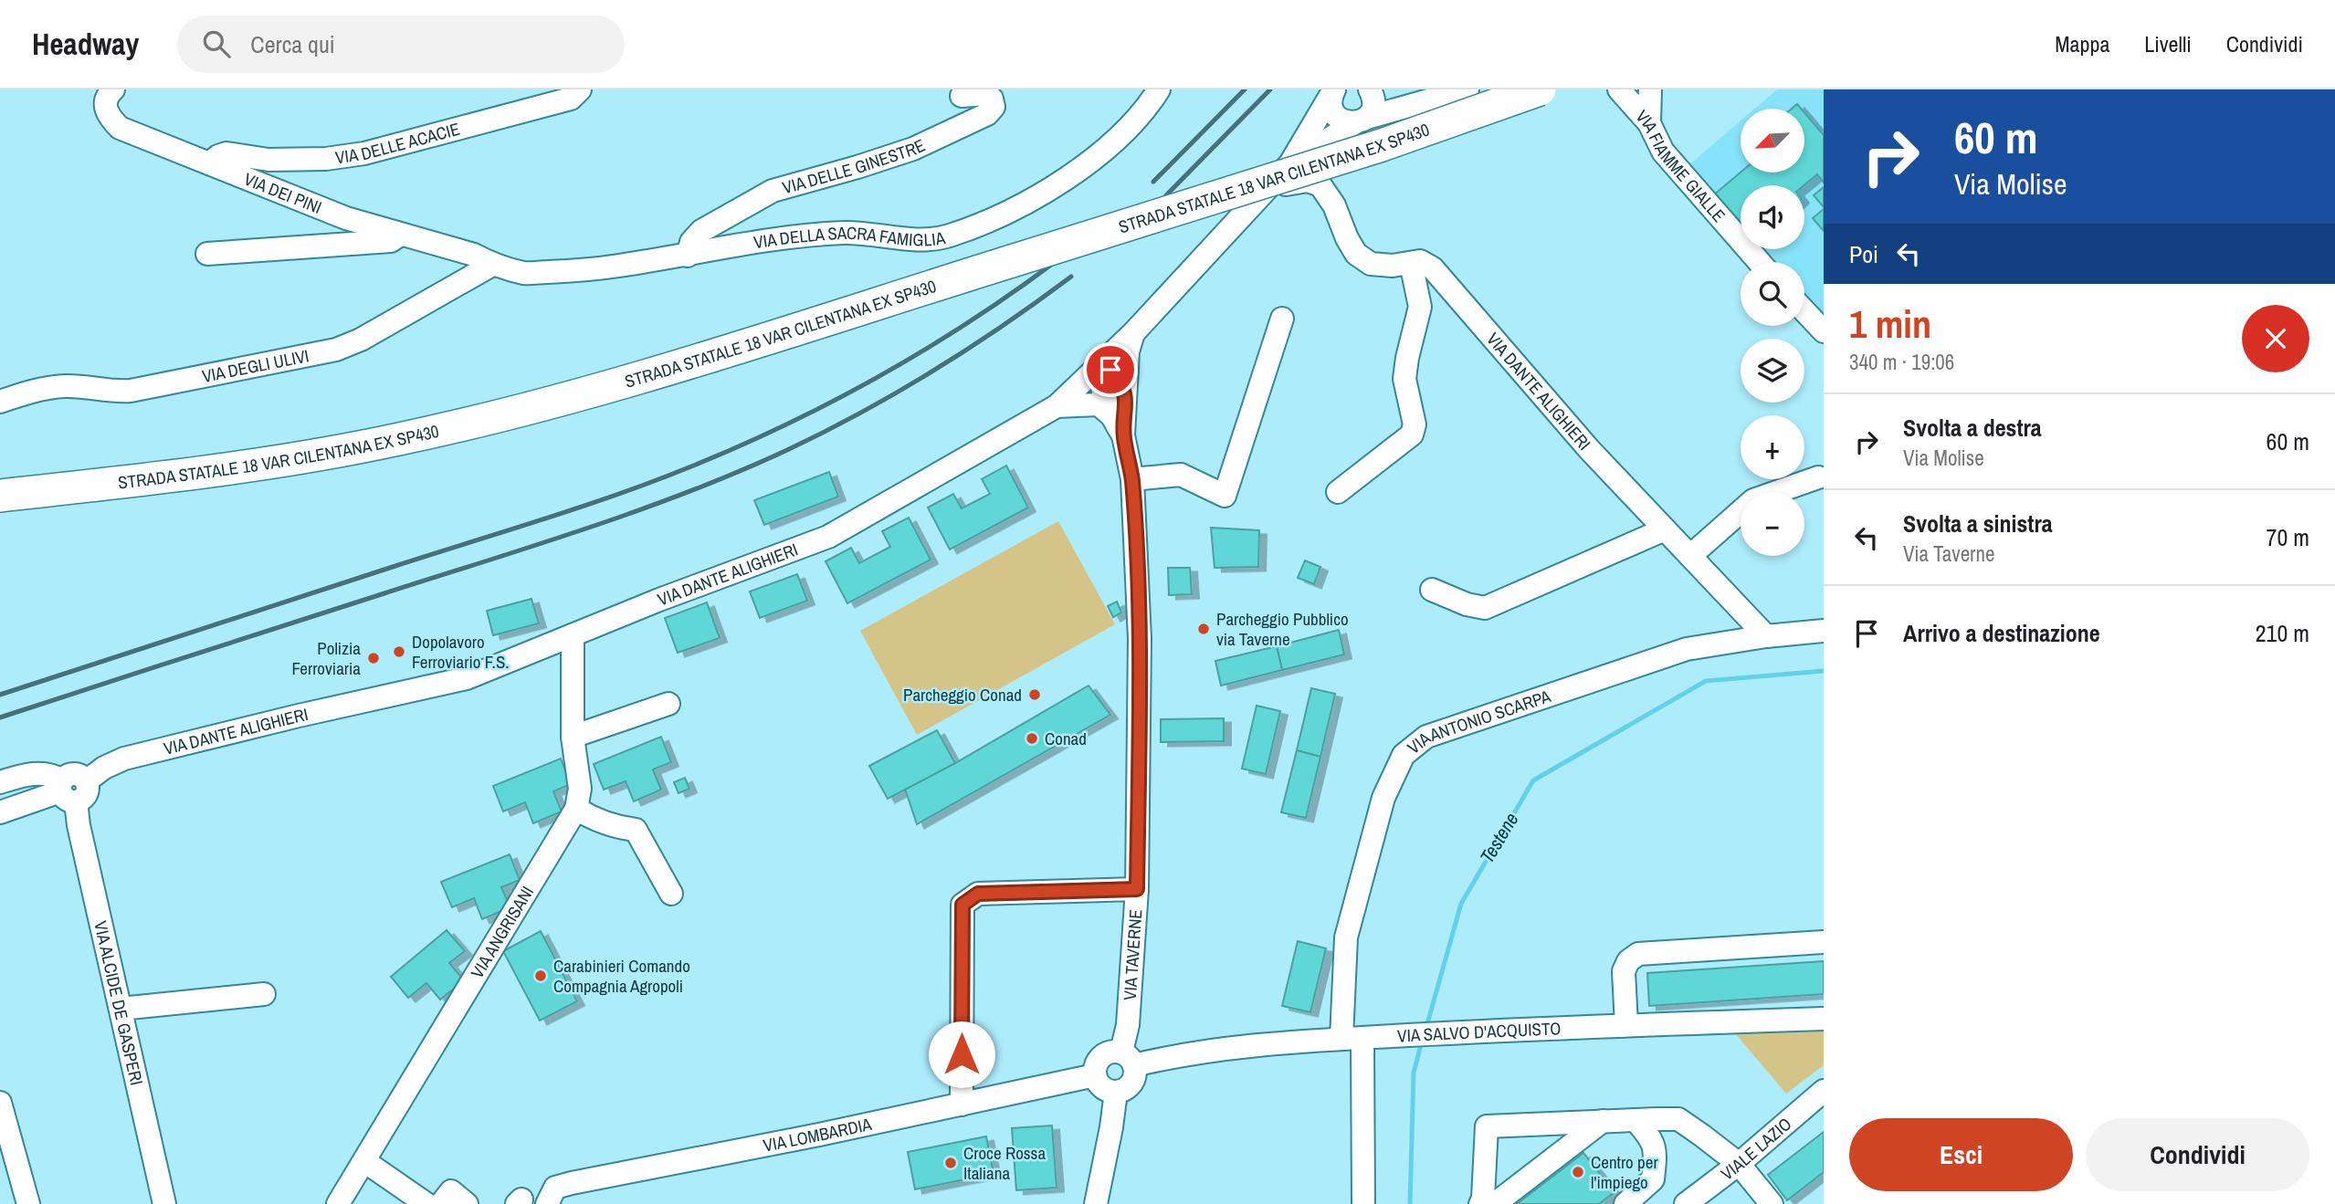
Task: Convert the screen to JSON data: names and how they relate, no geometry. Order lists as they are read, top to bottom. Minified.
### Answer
{"streets":{"highway":["STRADA STATALE 18 VAR CILENTANA EX SP430"],"street":["VIA DELLE ACACIE","VIA DELLE GINESTRE","VIA FIAMME GIALLE","VIA DEI PINI","VIA DELLA SACRA FAMIGLIA","VIA DEGLI ULIVI","VIA DANTE ALIGHIERI","VIA ANTONIO SCARPA","VIA ANGRISANI","VIA TAVERNE","VIA ALCIDE DE GASPERI","VIA SALVO D'ACQUISTO","VIA LOMBARDIA","VIALE LAZIO"]},"crossings":[["VIA DELLE ACACIE","VIA DEI PINI"],["VIA DELLE GINESTRE","VIA DELLA SACRA FAMIGLIA"],["VIA DEI PINI","VIA DELLA SACRA FAMIGLIA"],["VIA DEI PINI","VIA DEGLI ULIVI"],["VIA DELLA SACRA FAMIGLIA","VIA DEGLI ULIVI"],["VIA DANTE ALIGHIERI","VIA ANGRISANI"],["VIA DANTE ALIGHIERI","VIA TAVERNE"],["VIA DANTE ALIGHIERI","VIA ALCIDE DE GASPERI"],["VIA ANTONIO SCARPA","VIA SALVO D'ACQUISTO"],["VIA TAVERNE","VIA SALVO D'ACQUISTO"],["VIA TAVERNE","VIA LOMBARDIA"],["VIA SALVO D'ACQUISTO","VIA LOMBARDIA"]],"water":["Testene"],"places":["Parcheggio Pubblico via Taverne","Dopolavoro Ferroviario F.S.","Polizia Ferroviaria","Parcheggio Conad","Conad","Carabinieri Comando Compagnia Agropoli","Croce Rossa Italiana","Centro per l'impiego"],"north":"bottom left","page":{"header":"Headway","search":"Cerca qui","nav":["Mappa","Livelli","Condividi"],"turn":["60 m","Via Molise"],"map_buttons":["+","−"],"then":"Poi","heading":["1 min","340 m · 19:06"],"list":[{"name":"Svolta a destra","note":"Via Molise","value":"60 m"},{"name":"Svolta a sinistra","note":"Via Taverne","value":"70 m"},{"name":"Arrivo a destinazione","value":"210 m"}],"buttons":["Esci","Condividi"]}}
